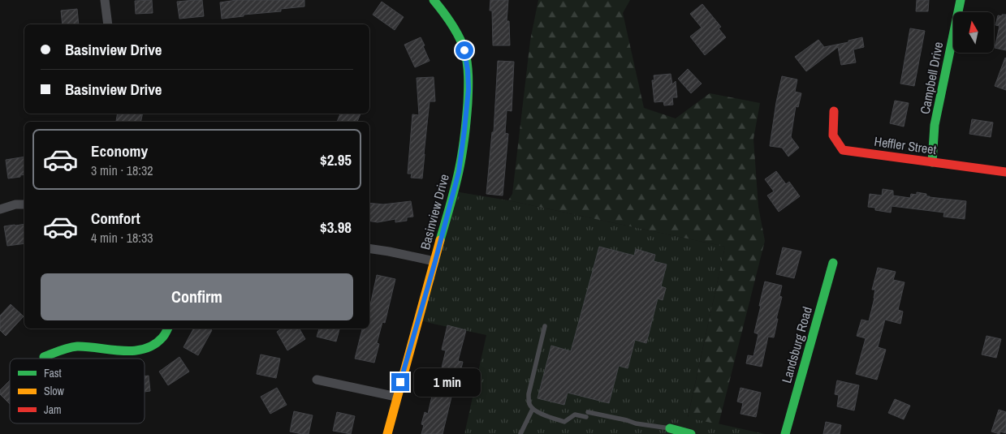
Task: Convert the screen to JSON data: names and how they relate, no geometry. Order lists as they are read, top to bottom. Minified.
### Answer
{"streets":{"street":["Campbell Drive","Heffler Street","Basinview Drive","Landsburg Road"]},"crossings":[["Campbell Drive","Heffler Street"]],"legend":["Fast","Slow","Jam"],"north":"top","page":{"banner":["Basinview Drive","Basinview Drive"],"list":[{"name":"Economy","note":"3 min · 18:32","value":"$2.95"},{"name":"Comfort","note":"4 min · 18:33","value":"$3.98"}],"buttons":"Confirm","bubble":"1 min"}}
